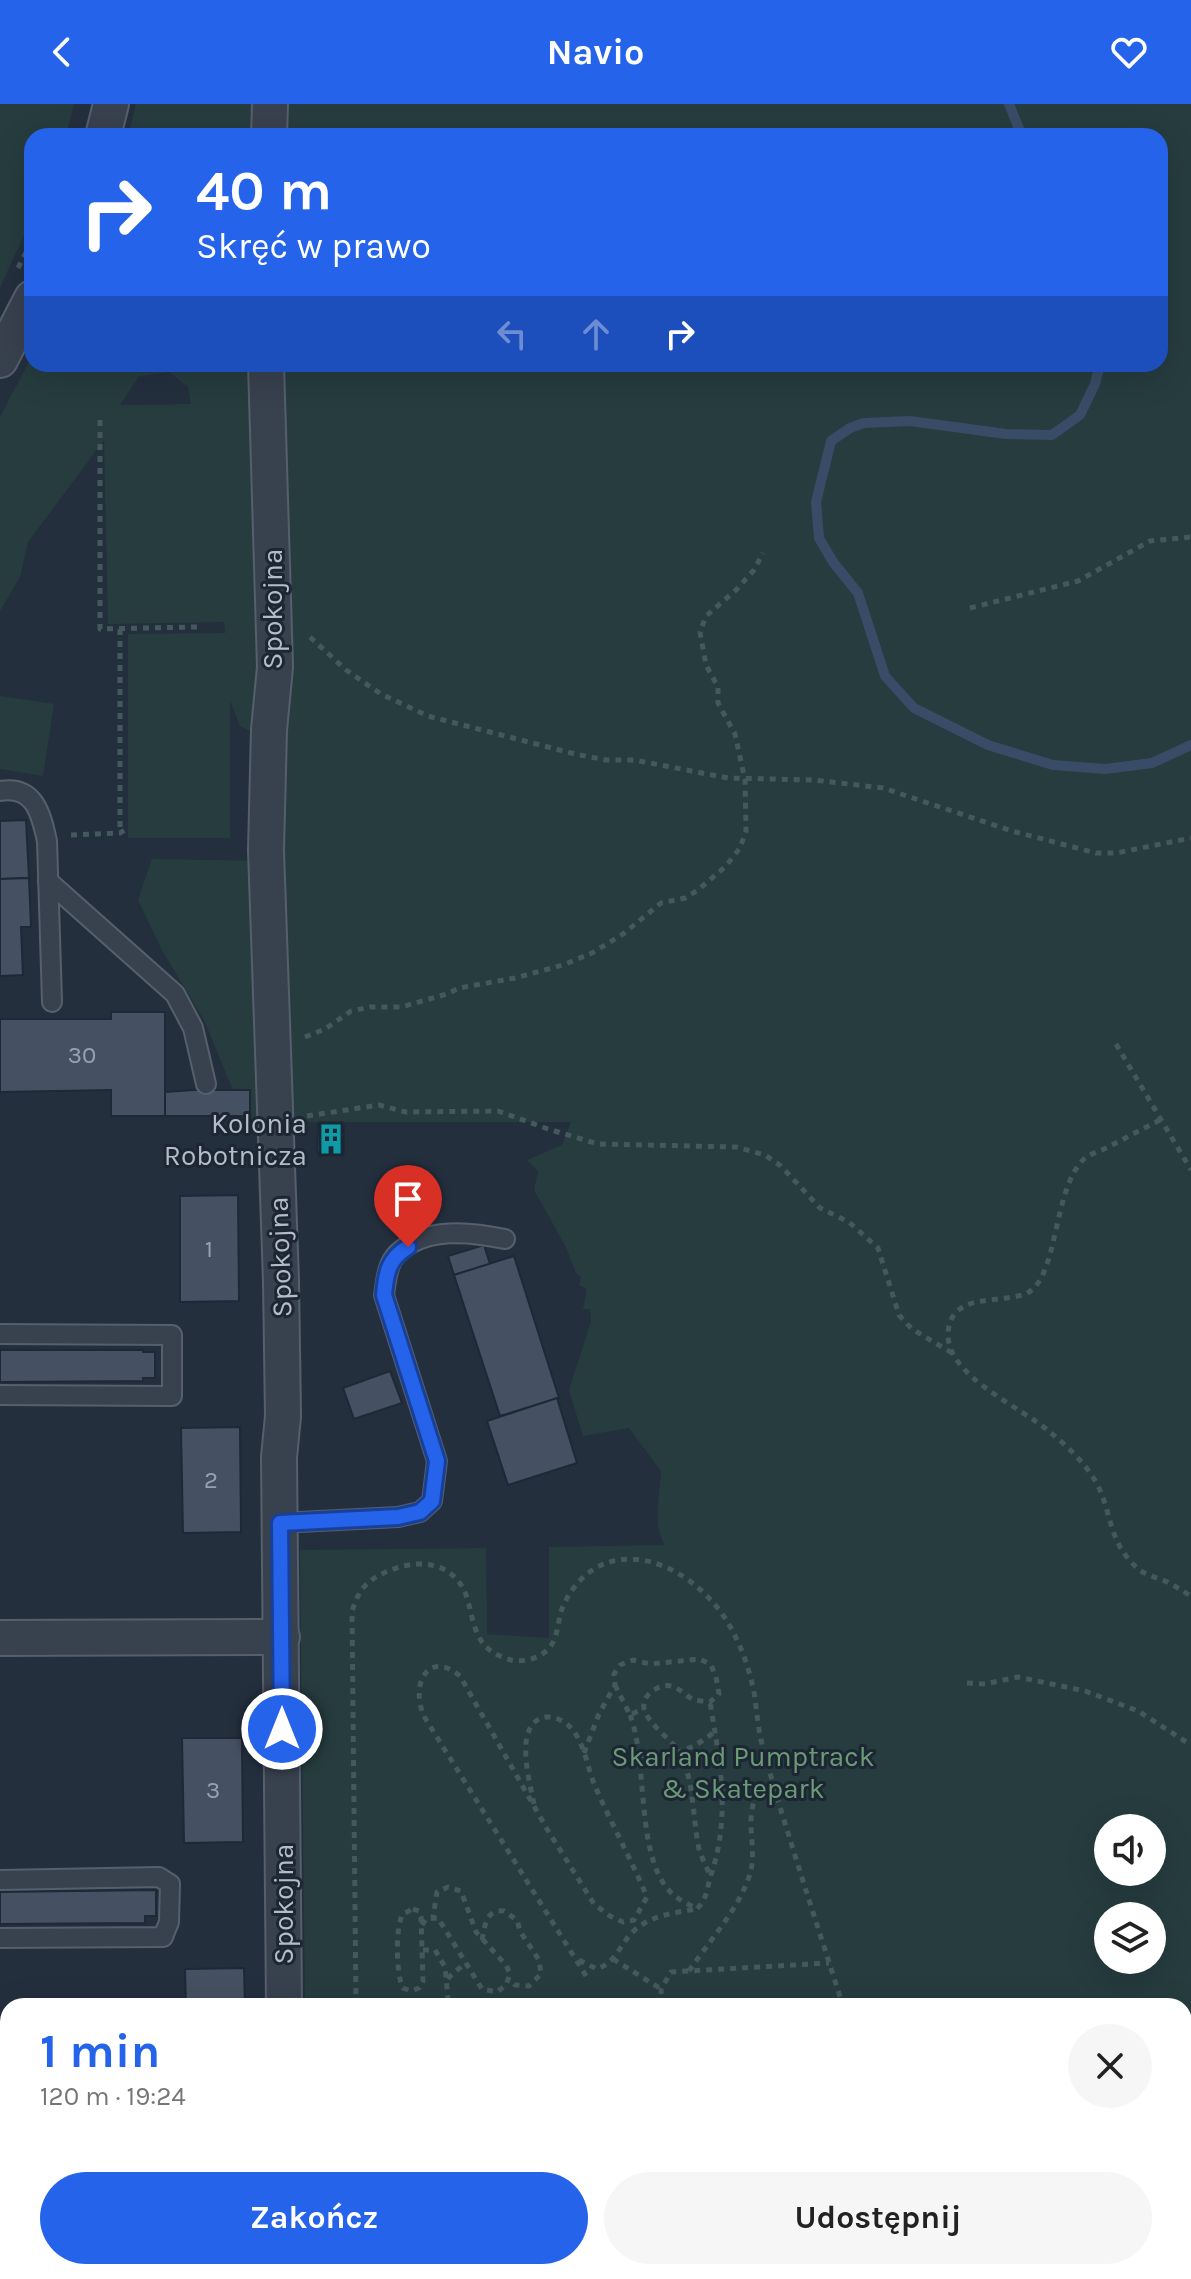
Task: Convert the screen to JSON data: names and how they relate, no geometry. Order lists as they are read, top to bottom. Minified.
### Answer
{"streets":{"street":["Spokojna"]},"parks":["Skarland Pumptrack & Skatepark"],"places":{"building":["Kolonia Robotnicza"]},"house_numbers":["30","1","2","3"],"page":{"header":"Navio","turn":["40 m","Skręć w prawo"],"heading":["1 min","120 m · 19:24"],"buttons":["Zakończ","Udostępnij"]}}
